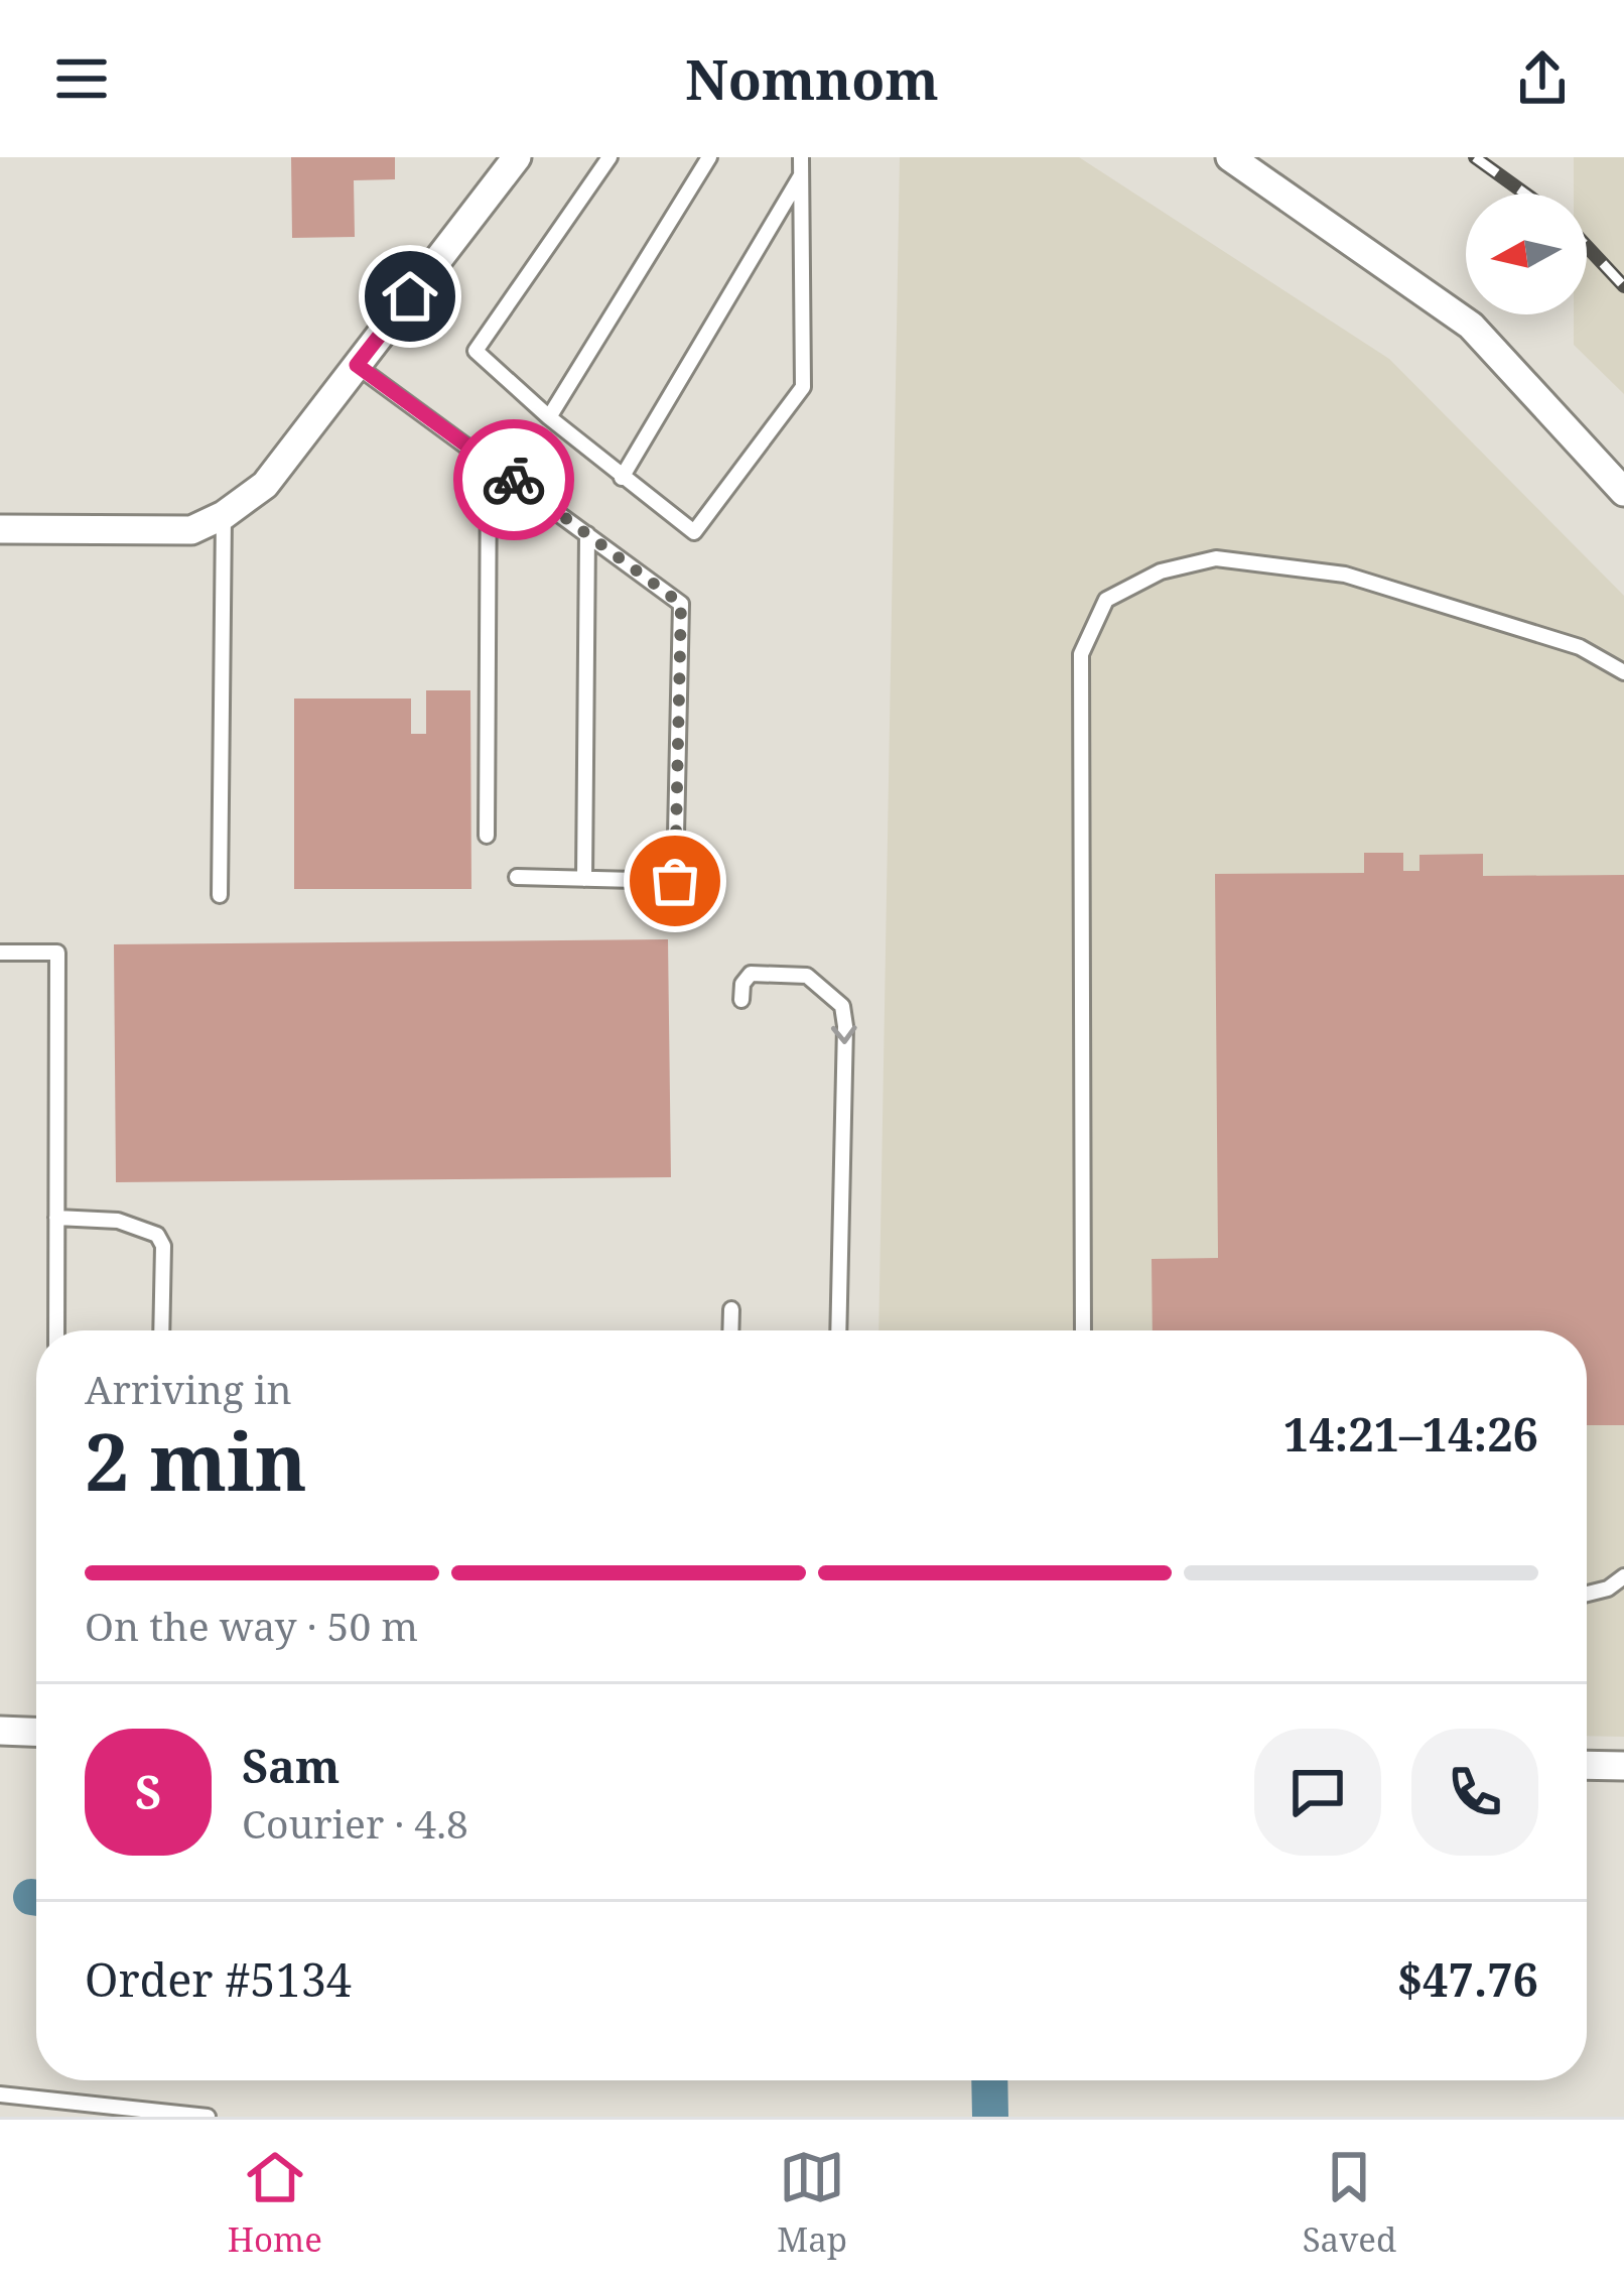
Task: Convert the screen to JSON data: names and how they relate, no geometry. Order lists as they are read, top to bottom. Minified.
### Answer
{"north":"left","page":{"header":"Nomnom","heading":["2 min","Arriving in","14:21–14:26"],"panel":["Sam","Courier · 4.8","Order #5134","$47.76"],"bar":"On the way · 50 m","round":"S","tabs":["Home","Map","Saved"]}}
